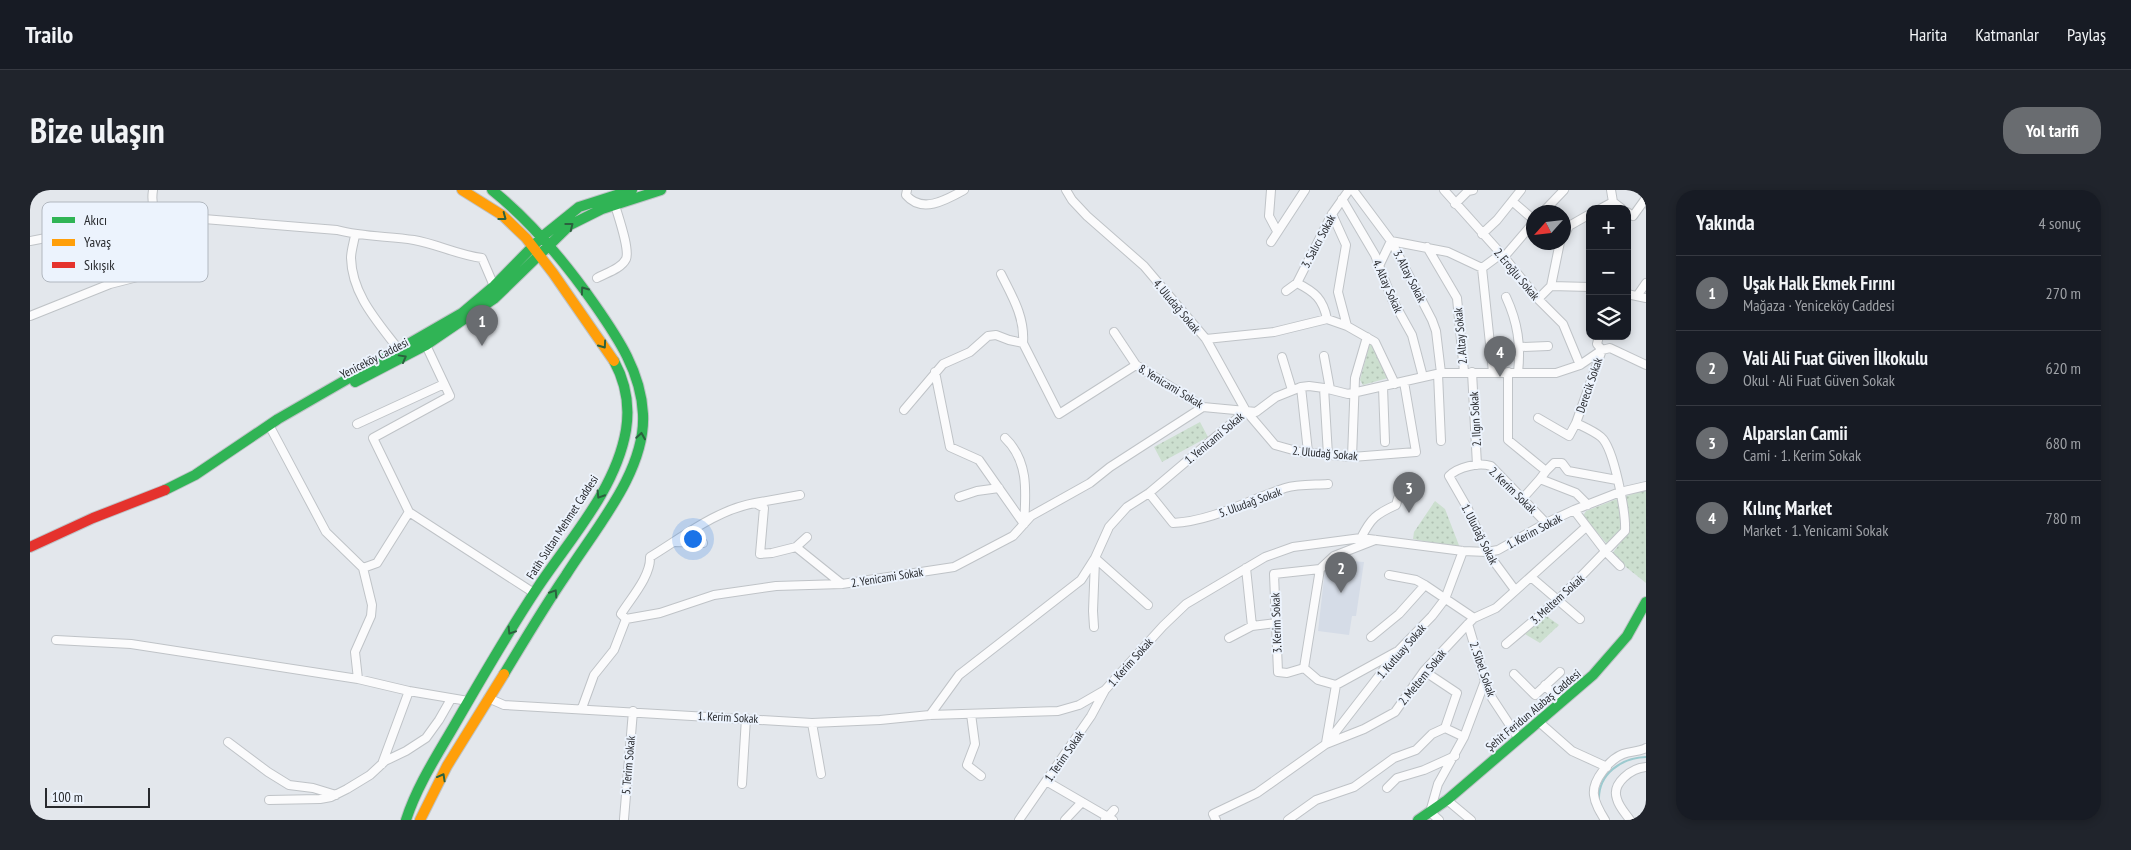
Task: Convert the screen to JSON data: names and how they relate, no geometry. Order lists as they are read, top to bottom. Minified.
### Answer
{"streets":{"main road":["Yeniceköy Caddesi","Fatih Sultan Mehmet Caddesi","Şehit Feridun Alabaş Caddesi"],"street":["3. Salıcı Sokak","2. Eroğlu Sokak","3. Altay Sokak","4. Altay Sokak","4. Uludağ Sokak","2. Altay Sokak","Derecik Sokak","8. Yenicami Sokak","2. Ilgın Sokak","1. Yenicami Sokak","2. Uludağ Sokak","2. Kerim Sokak","5. Uludağ Sokak","1. Kerim Sokak","1. Uludağ Sokak","2. Yenicami Sokak","3. Meltem Sokak","3. Kerim Sokak","1. Kutluay Sokak","2. Sibel Sokak","2. Meltem Sokak","1. Terim Sokak","5. Terim Sokak"]},"crossings":[["3. Salıcı Sokak","3. Altay Sokak"],["3. Salıcı Sokak","4. Altay Sokak"],["2. Eroğlu Sokak","1. Yenicami Sokak"],["3. Altay Sokak","1. Yenicami Sokak"],["4. Altay Sokak","1. Yenicami Sokak"],["4. Uludağ Sokak","8. Yenicami Sokak"],["4. Uludağ Sokak","1. Yenicami Sokak"],["4. Uludağ Sokak","2. Uludağ Sokak"],["2. Altay Sokak","1. Yenicami Sokak"],["Yeniceköy Caddesi","Fatih Sultan Mehmet Caddesi"],["Derecik Sokak","1. Yenicami Sokak"],["Derecik Sokak","1. Kerim Sokak"],["Derecik Sokak","3. Meltem Sokak"],["8. Yenicami Sokak","1. Yenicami Sokak"],["8. Yenicami Sokak","2. Yenicami Sokak"],["2. Ilgın Sokak","1. Yenicami Sokak"],["2. Ilgın Sokak","2. Kerim Sokak"],["1. Yenicami Sokak","2. Uludağ Sokak"],["1. Yenicami Sokak","5. Uludağ Sokak"],["1. Yenicami Sokak","1. Kerim Sokak"],["2. Kerim Sokak","1. Kerim Sokak"],["2. Kerim Sokak","1. Uludağ Sokak"],["1. Kerim Sokak","1. Uludağ Sokak"],["1. Kerim Sokak","3. Meltem Sokak"],["1. Kerim Sokak","1. Kutluay Sokak"],["1. Kerim Sokak","1. Terim Sokak"],["1. Kerim Sokak","5. Terim Sokak"],["1. Uludağ Sokak","2. Meltem Sokak"],["1. Kutluay Sokak","2. Meltem Sokak"],["2. Sibel Sokak","2. Meltem Sokak"],["2. Sibel Sokak","Şehit Feridun Alabaş Caddesi"]],"one_way":["Fatih Sultan Mehmet Caddesi"],"legend":["Akıcı","Yavaş","Sıkışık"],"scale_bar":"100 m","north":"bottom left","page":{"header":"Trailo","nav":["Harita","Katmanlar","Paylaş"],"title":"Bize ulaşın","buttons":"Yol tarifi","heading":["Yakında","4 sonuç"],"map_buttons":["+","−"],"list":[{"mark":"1","name":"Uşak Halk Ekmek Fırını","note":"Mağaza · Yeniceköy Caddesi","value":"270 m"},{"mark":"2","name":"Vali Ali Fuat Güven İlkokulu","note":"Okul · Ali Fuat Güven Sokak","value":"620 m"},{"mark":"3","name":"Alparslan Camii","note":"Cami · 1. Kerim Sokak","value":"680 m"},{"mark":"4","name":"Kılınç Market","note":"Market · 1. Yenicami Sokak","value":"780 m"}],"pins":["1","4","3","2"],"scale":"100 m"}}
